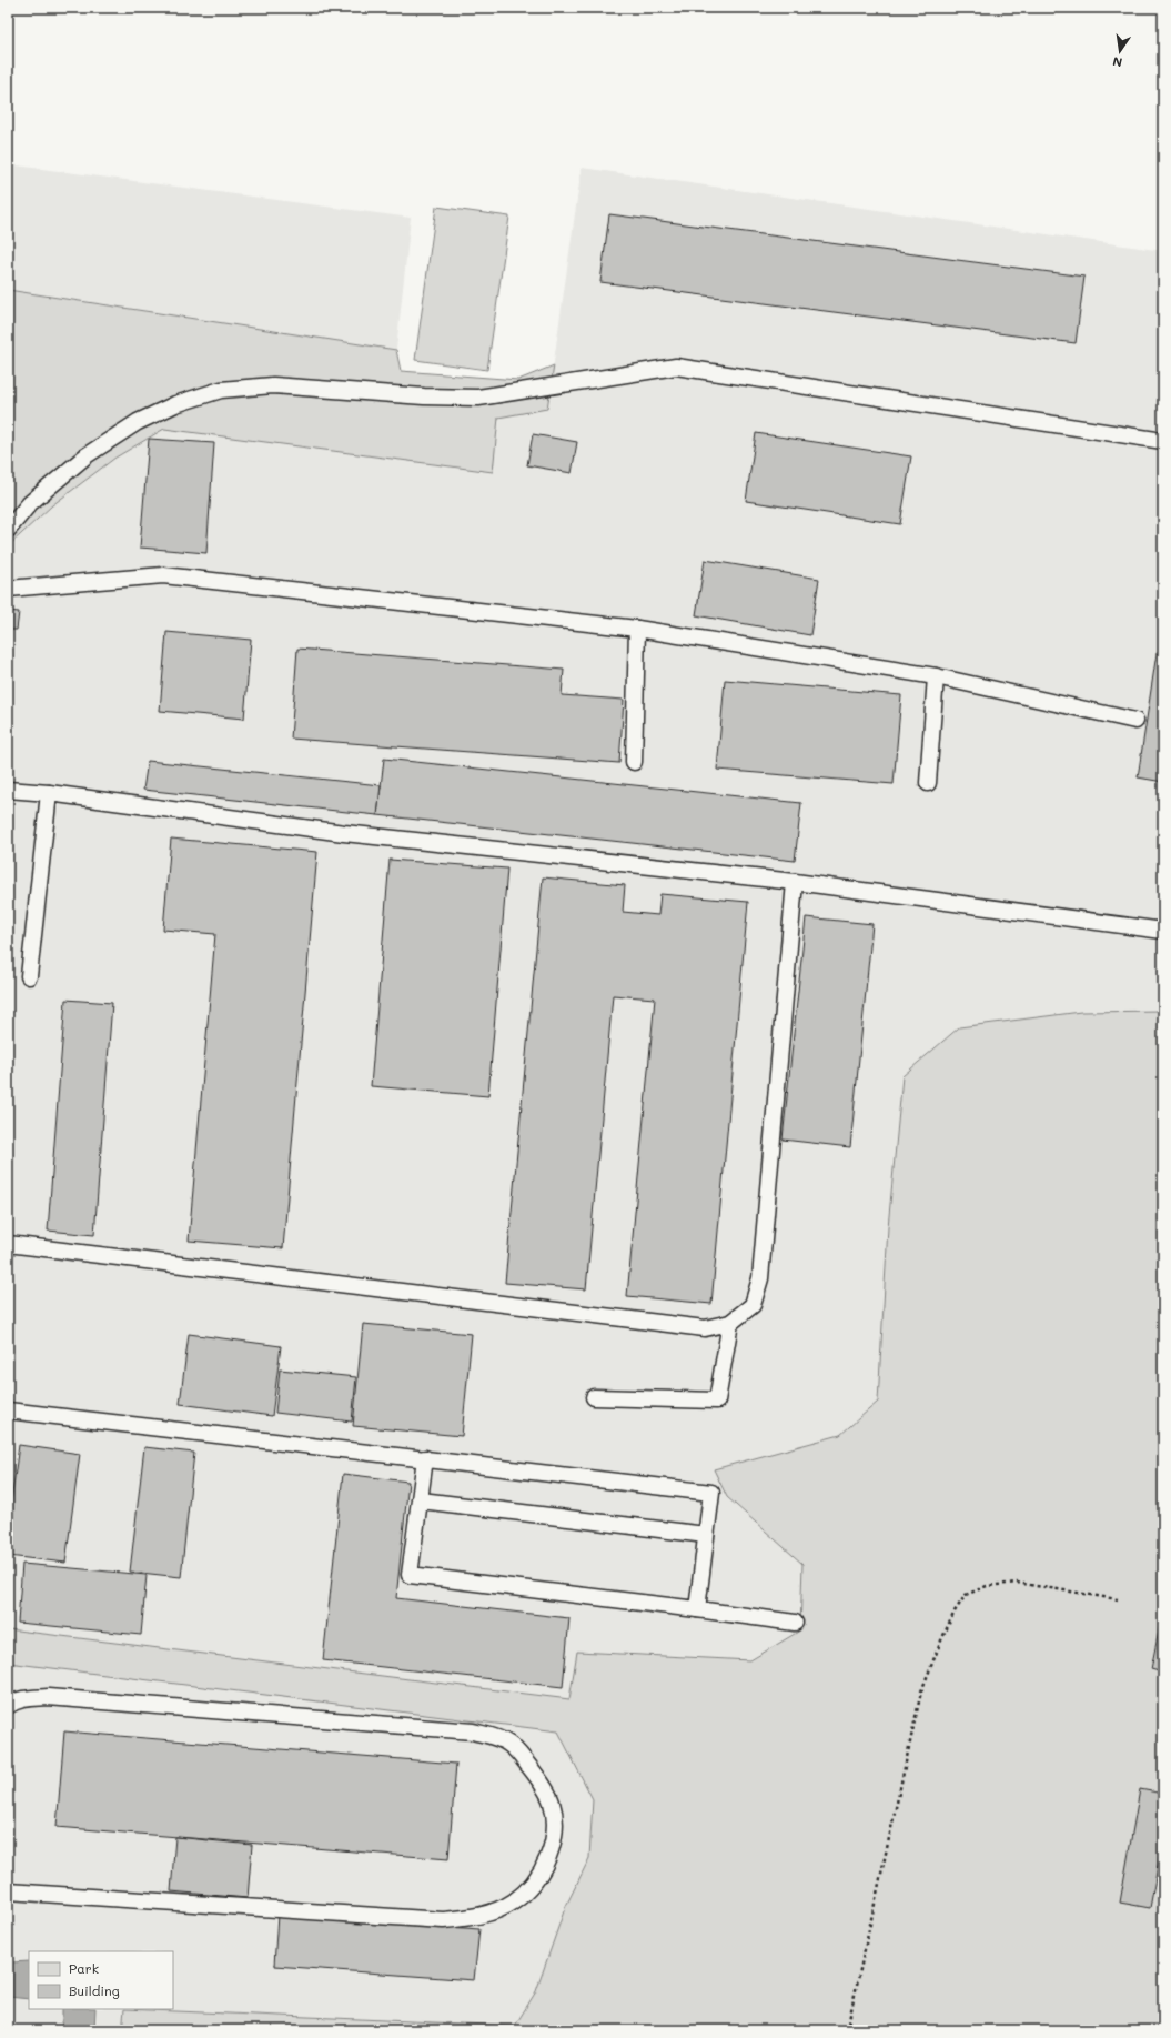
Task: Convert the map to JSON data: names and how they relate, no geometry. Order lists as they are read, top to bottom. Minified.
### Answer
{"legend":["Park","Building"],"north":"bottom"}
